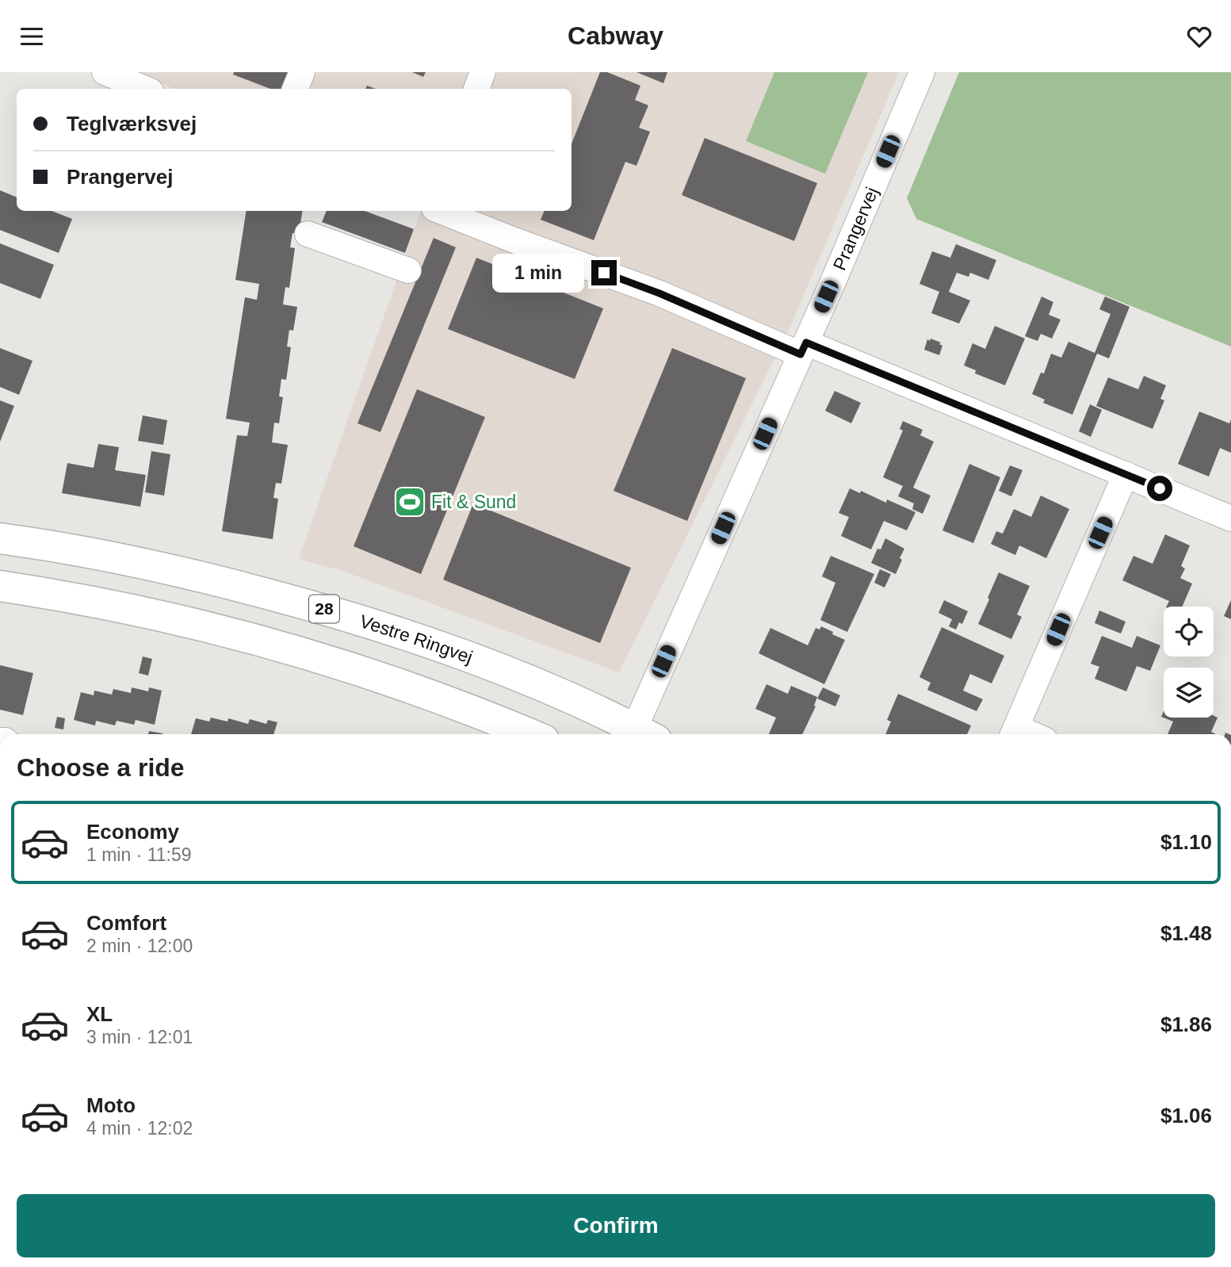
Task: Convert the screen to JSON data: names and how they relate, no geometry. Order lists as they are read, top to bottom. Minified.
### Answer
{"streets":{"main road":["28","Vestre Ringvej"],"street":["Prangervej"]},"places":{"sports":["Fit & Sund"]},"page":{"header":"Cabway","banner":["Teglværksvej","Prangervej"],"bubble":"1 min","heading":"Choose a ride","list":[{"name":"Economy","note":"1 min · 11:59","value":"$1.10"},{"name":"Comfort","note":"2 min · 12:00","value":"$1.48"},{"name":"XL","note":"3 min · 12:01","value":"$1.86"},{"name":"Moto","note":"4 min · 12:02","value":"$1.06"}],"buttons":"Confirm"}}
